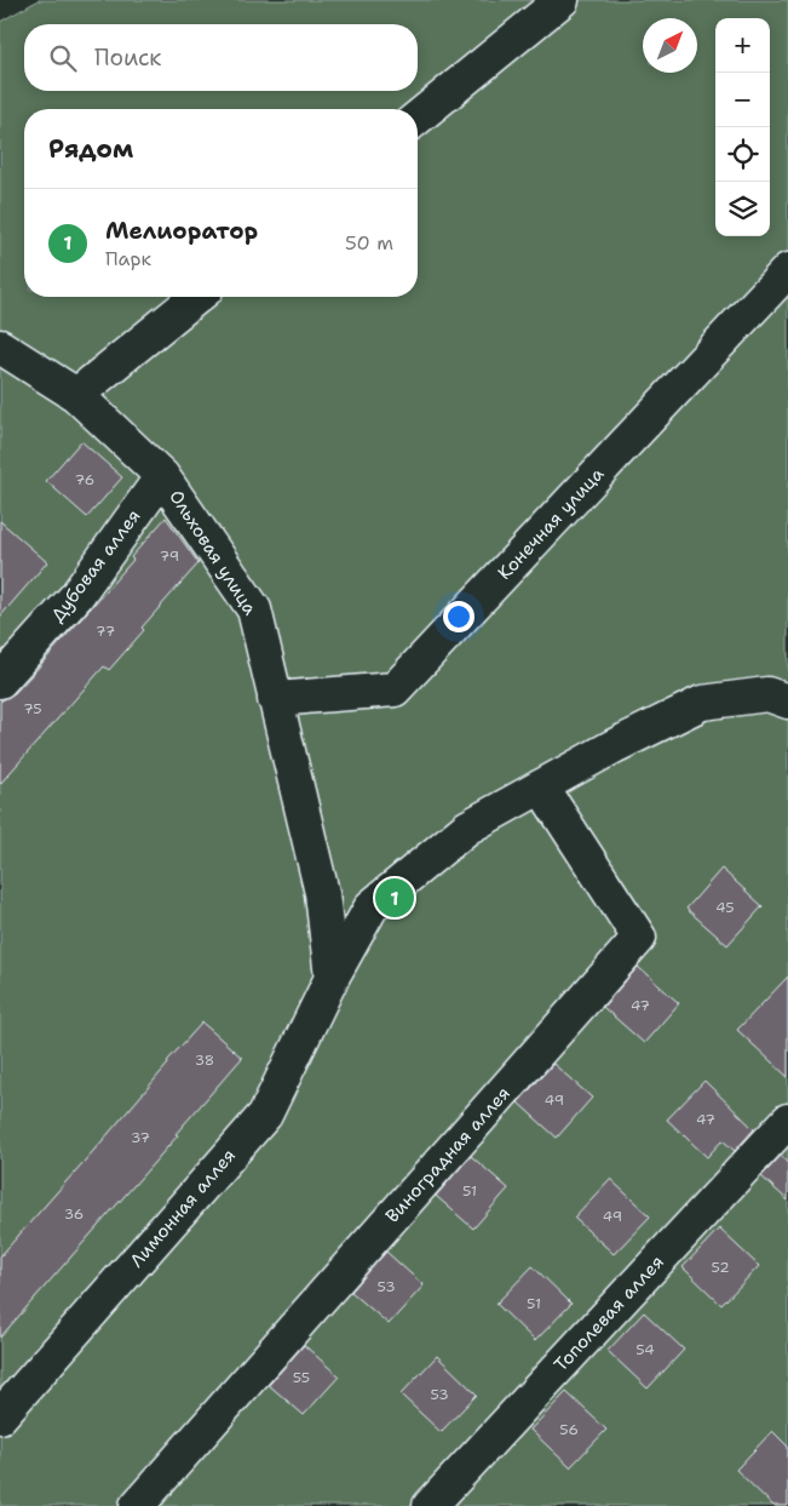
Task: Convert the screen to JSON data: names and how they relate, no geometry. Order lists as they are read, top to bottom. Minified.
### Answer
{"streets":{"street":["Конечная улица","Ольховая улица","Дубовая аллея","Виноградная аллея","Лимонная аллея","Тополевая аллея"]},"crossings":[["Конечная улица","Ольховая улица"],["Ольховая улица","Дубовая аллея"],["Ольховая улица","Лимонная аллея"],["Виноградная аллея","Лимонная аллея"]],"house_numbers":["76","79","77","75","45","47","38","49","47","37","51","36","49","52","53","51","54","55","53","56"],"north":"top right","page":{"map_buttons":["+","−"],"search":"Поиск","heading":"Рядом","list":[{"mark":"1","name":"Мелиоратор","note":"Парк","value":"50 m"}],"pins":"1"}}
